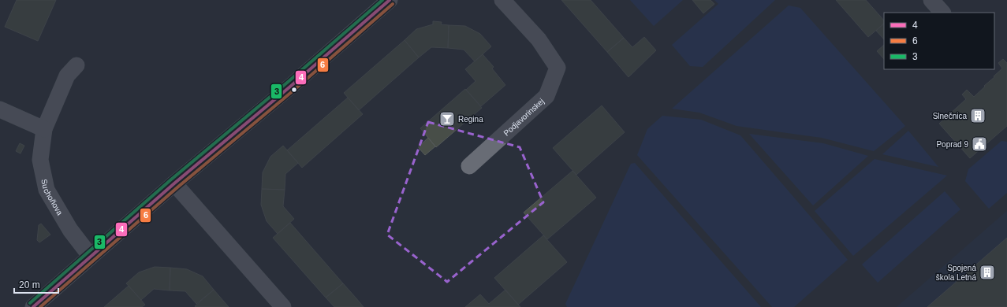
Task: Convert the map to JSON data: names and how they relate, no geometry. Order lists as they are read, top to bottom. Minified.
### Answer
{"streets":{"street":["Podjavorinskej","Suchoňova"]},"places":{"building":["Slnečnica","Spojená škola Letná"],"bar":["Regina"],"public building":["Poprad 9"]},"lines":["transit line 4","transit line 3","transit line 6"],"legend":["4","6","3"],"scale_bar":"20 m"}
